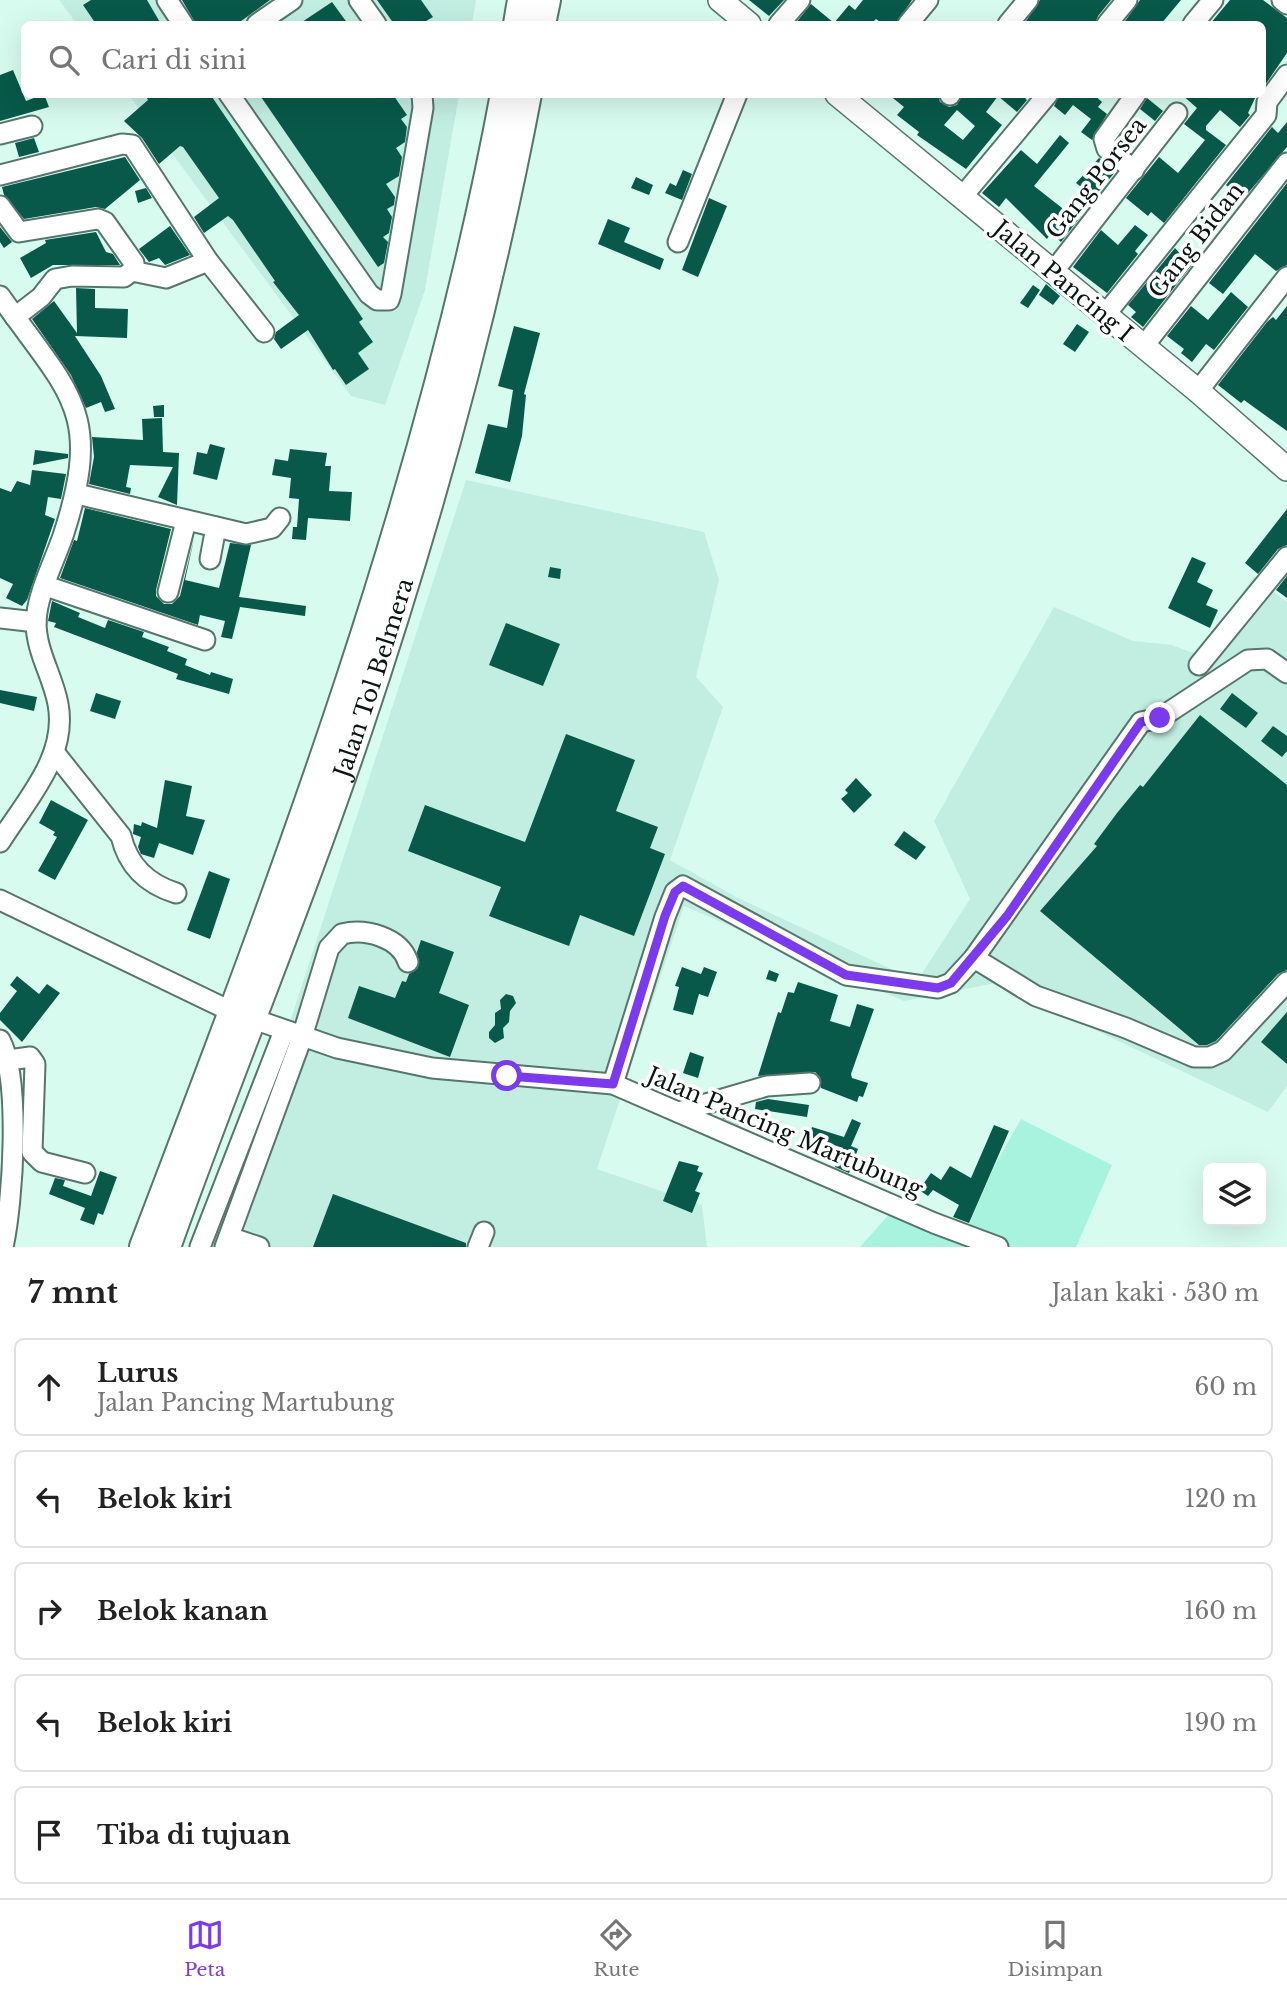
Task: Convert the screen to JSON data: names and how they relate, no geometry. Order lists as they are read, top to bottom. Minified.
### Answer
{"streets":{"highway":["Jalan Tol Belmera"],"main road":["Jalan Pancing I"],"street":["Gang Porsea","Gang Bidan","Jalan Pancing Martubung"]},"crossings":[["Gang Porsea","Jalan Pancing I"],["Gang Bidan","Jalan Pancing I"]],"page":{"search":"Cari di sini","heading":["7 mnt","Jalan kaki · 530 m"],"list":[["Lurus","Jalan Pancing Martubung","60 m"],["Belok kiri","120 m"],["Belok kanan","160 m"],["Belok kiri","190 m"],"Tiba di tujuan"],"nav":["Peta","Rute","Disimpan"]}}
